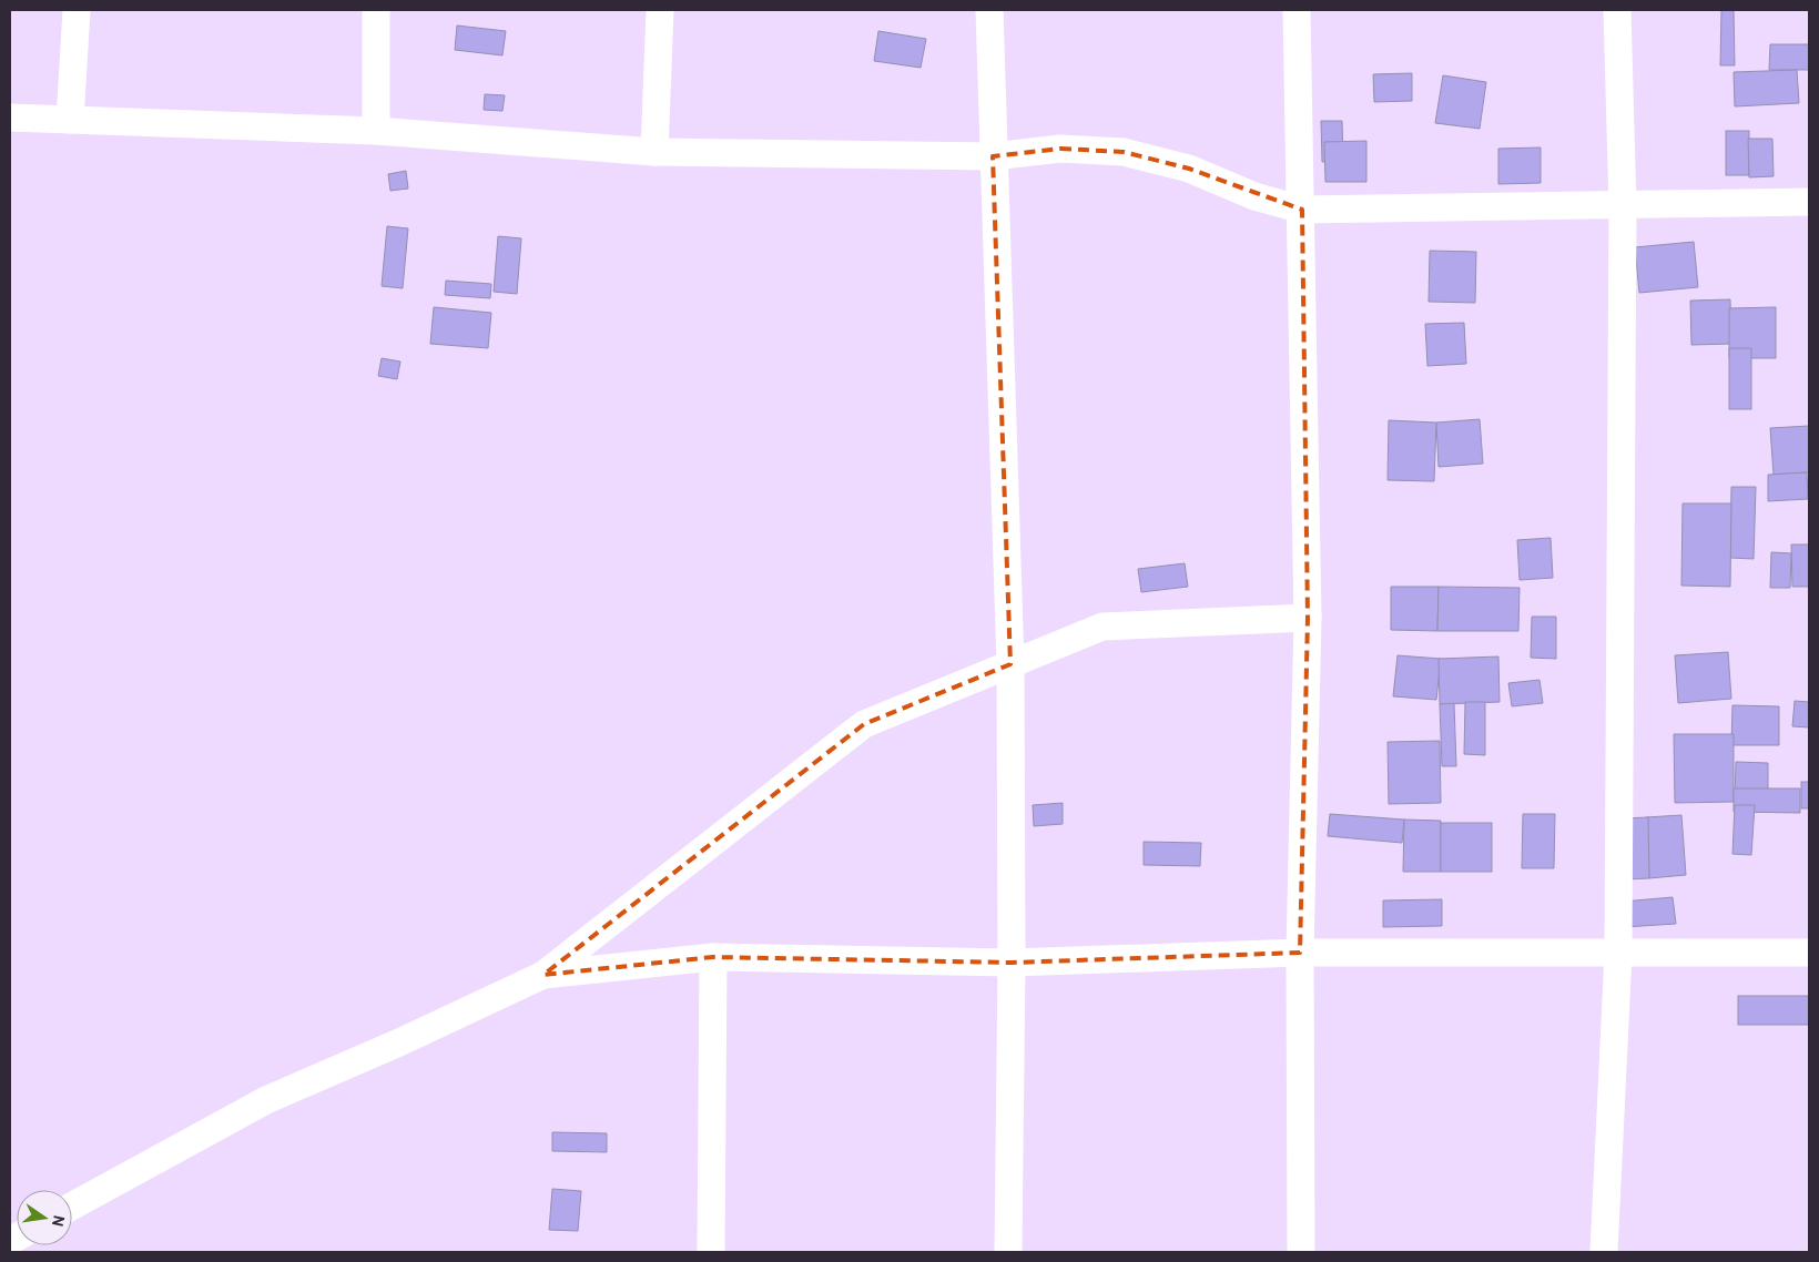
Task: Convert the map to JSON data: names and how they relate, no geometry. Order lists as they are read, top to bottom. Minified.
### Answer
{"north":"right"}
